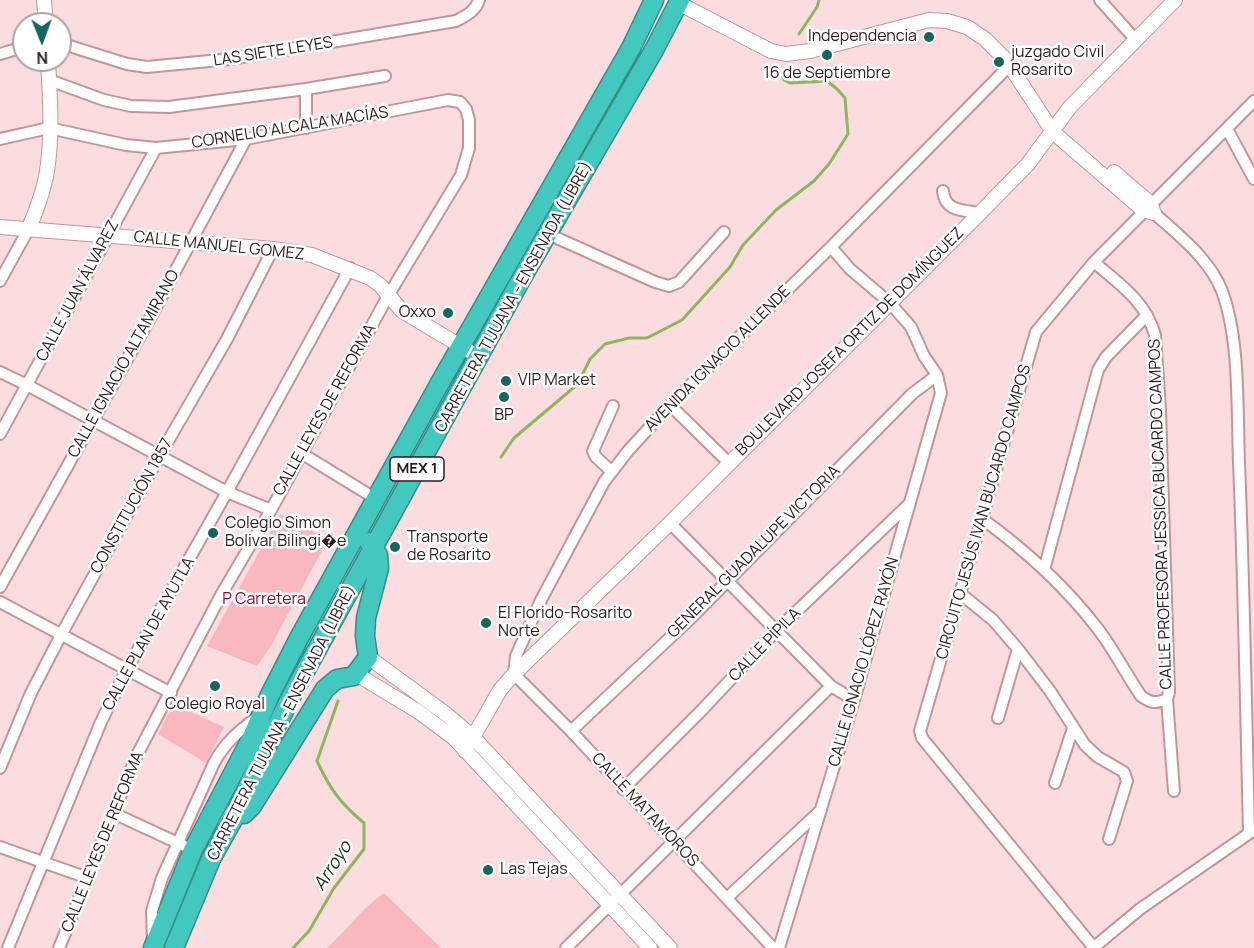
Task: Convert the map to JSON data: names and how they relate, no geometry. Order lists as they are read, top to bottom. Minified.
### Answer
{"streets":{"highway":["CARRETERA TIJUANA - ENSENADA (LIBRE)","MEX 1"],"main road":["CALLE MANUEL GOMEZ","BOULEVARD JOSEFA ORTIZ DE DOMÍNGUEZ","AVENIDA IGNACIO ALLENDE"],"street":["LAS SIETE LEYES","CORNELIO ALCALA MACÍAS","CALLE JUAN ÁLVAREZ","CALLE IGNACIO ALTAMIRANO","CALLE LEYES DE REFORMA","CONSTITUCIÓN 1857","CIRCUITO JESÚS IVAN BUCARDO CAMPOS","CALLE PROFESORA JESSICA BUCARDO CAMPOS","GENERAL GUADALUPE VICTORIA","CALLE PLAN DE AYUTLA","CALLE PÍPILA","CALLE IGNACIO LÓPEZ RAYÓN","CALLE MATAMOROS"]},"crossings":[["CORNELIO ALCALA MACÍAS","CALLE JUAN ÁLVAREZ"],["CORNELIO ALCALA MACÍAS","CALLE IGNACIO ALTAMIRANO"],["CORNELIO ALCALA MACÍAS","CALLE LEYES DE REFORMA"],["CALLE MANUEL GOMEZ","CALLE JUAN ÁLVAREZ"],["CALLE MANUEL GOMEZ","CARRETERA TIJUANA - ENSENADA (LIBRE)"],["CALLE MANUEL GOMEZ","CALLE IGNACIO ALTAMIRANO"],["CALLE MANUEL GOMEZ","CALLE LEYES DE REFORMA"],["CALLE MANUEL GOMEZ","CONSTITUCIÓN 1857"],["CALLE MANUEL GOMEZ","CALLE PLAN DE AYUTLA"],["BOULEVARD JOSEFA ORTIZ DE DOMÍNGUEZ","AVENIDA IGNACIO ALLENDE"],["BOULEVARD JOSEFA ORTIZ DE DOMÍNGUEZ","CALLE MATAMOROS"],["AVENIDA IGNACIO ALLENDE","CALLE MATAMOROS"],["CIRCUITO JESÚS IVAN BUCARDO CAMPOS","CALLE PROFESORA JESSICA BUCARDO CAMPOS"],["GENERAL GUADALUPE VICTORIA","CALLE IGNACIO LÓPEZ RAYÓN"],["GENERAL GUADALUPE VICTORIA","CALLE MATAMOROS"],["CALLE PÍPILA","CALLE IGNACIO LÓPEZ RAYÓN"],["CALLE PÍPILA","CALLE MATAMOROS"]],"water":["Arroyo"],"parks":["P Carretera"],"places":["Independencia","16 de Septiembre","juzgado Civil Rosarito","Oxxo","VIP Market","BP","Colegio Simon Bolivar Bilingi�e","Transporte de Rosarito","El Florido-Rosarito Norte","Colegio Royal","Las Tejas"],"north":"bottom"}
